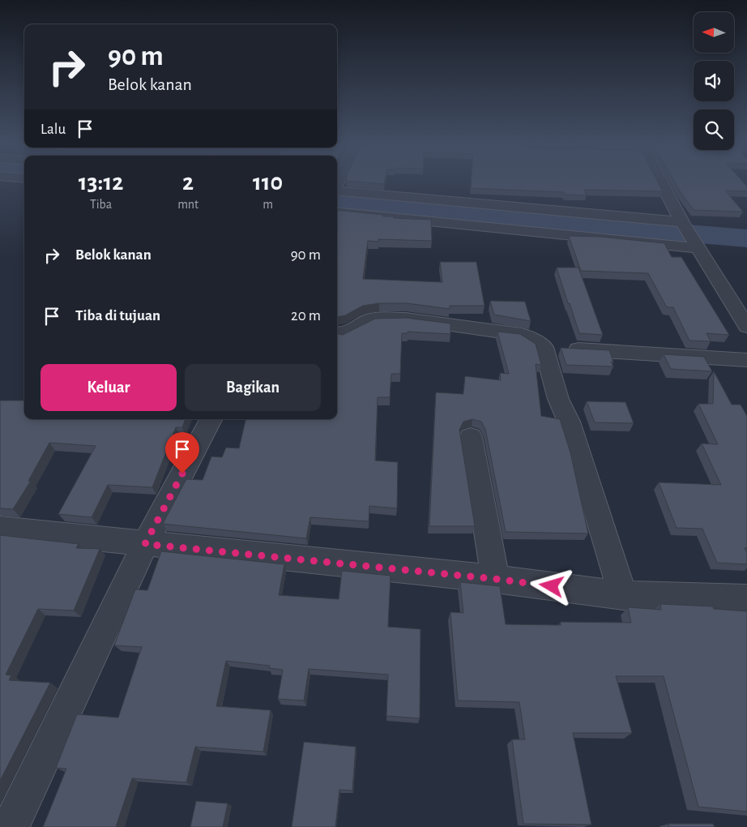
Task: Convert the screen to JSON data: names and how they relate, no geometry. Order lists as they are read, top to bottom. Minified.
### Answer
{"north":"left","page":{"turn":["90 m","Belok kanan"],"then":"Lalu","eta":["13:12","Tiba","2","mnt","110","m"],"list":[{"name":"Belok kanan","value":"90 m"},{"name":"Tiba di tujuan","value":"20 m"}],"buttons":["Keluar","Bagikan"]}}
